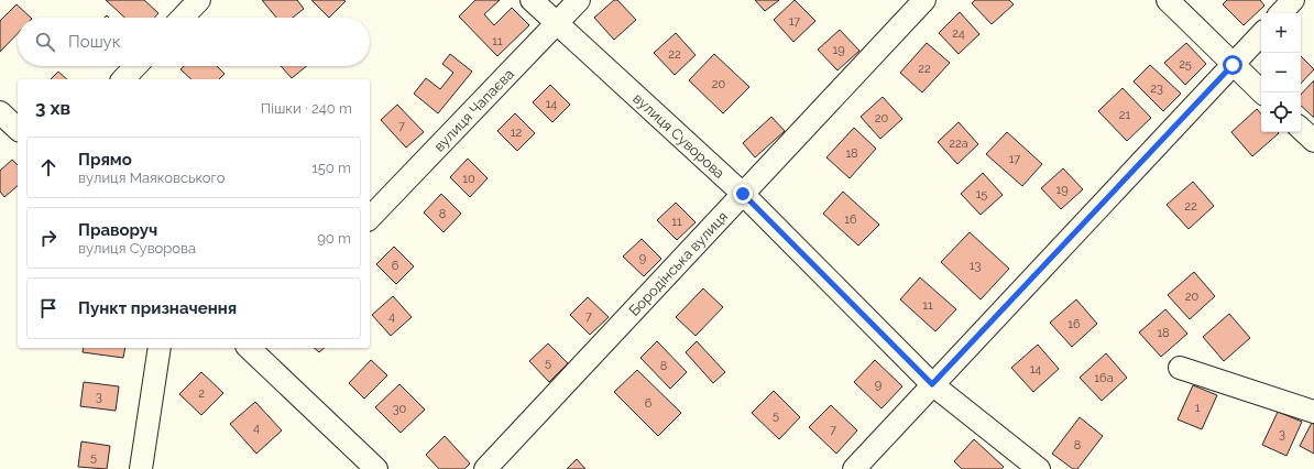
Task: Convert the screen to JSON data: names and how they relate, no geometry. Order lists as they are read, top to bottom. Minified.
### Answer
{"streets":{"street":["вулиця Чапаєва","вулиця Суворова","Бородінська вулиця"]},"crossings":[["вулиця Чапаєва","вулиця Суворова"],["вулиця Суворова","Бородінська вулиця"]],"house_numbers":["17","24","11","19","22","25","22","20","23","14","21","20","7","12","22а","18","17","10","19","15","22","8","16","11","9","6","13","20","11","4","7","16","18","5","8","14","16а","9","2","3","6","1","30","5","4","7","3","8","5"],"page":{"map_buttons":["+","−"],"search":"Пошук","heading":["3 хв","Пішки · 240 m"],"list":[["Прямо","вулиця Маяковського","150 m"],["Праворуч","вулиця Суворова","90 m"],"Пункт призначення"]}}
